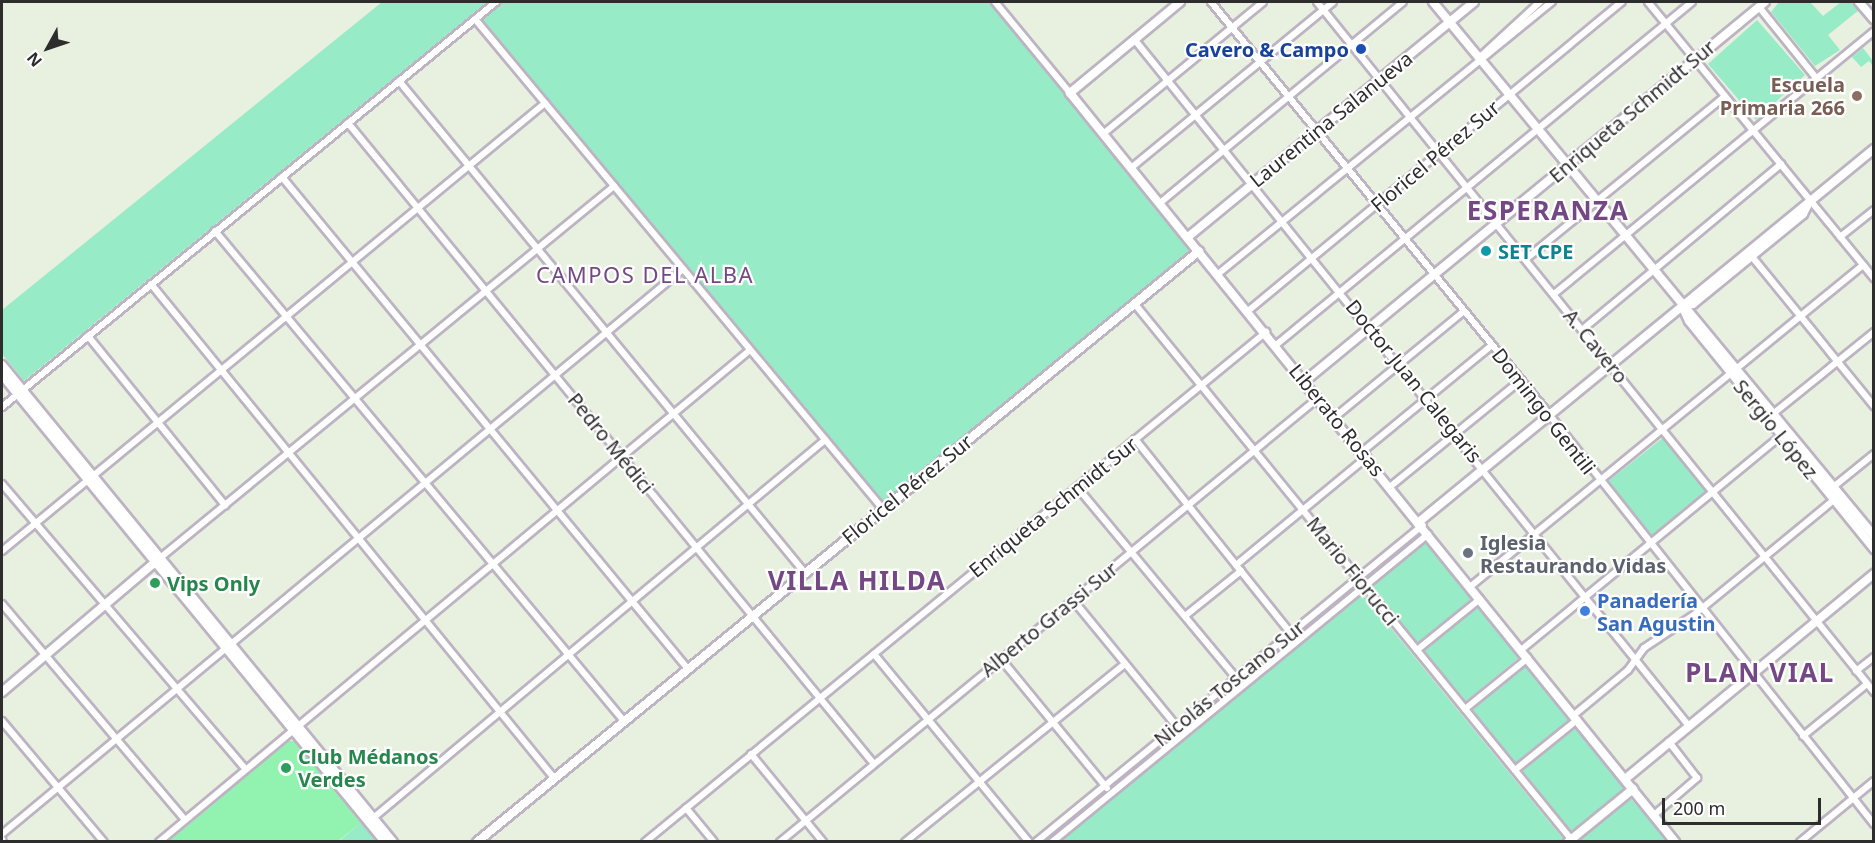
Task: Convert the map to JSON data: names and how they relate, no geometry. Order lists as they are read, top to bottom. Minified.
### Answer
{"streets":{"street":["Enriqueta Schmidt Sur","Laurentina Salanueva","Floricel Pérez Sur","A. Cavero","Doctor Juan Calegaris","Domingo Gentili","Liberato Rosas","Sergio López","Pedro Médici","Mario Fiorucci","Alberto Grassi Sur","Nicolás Toscano Sur"]},"crossings":[["Enriqueta Schmidt Sur","A. Cavero"],["Enriqueta Schmidt Sur","Doctor Juan Calegaris"],["Enriqueta Schmidt Sur","Domingo Gentili"],["Enriqueta Schmidt Sur","Liberato Rosas"],["Enriqueta Schmidt Sur","Sergio López"],["Enriqueta Schmidt Sur","Pedro Médici"],["Enriqueta Schmidt Sur","Mario Fiorucci"],["Laurentina Salanueva","A. Cavero"],["Laurentina Salanueva","Doctor Juan Calegaris"],["Laurentina Salanueva","Domingo Gentili"],["Laurentina Salanueva","Liberato Rosas"],["Laurentina Salanueva","Sergio López"],["Floricel Pérez Sur","A. Cavero"],["Floricel Pérez Sur","Doctor Juan Calegaris"],["Floricel Pérez Sur","Domingo Gentili"],["Floricel Pérez Sur","Liberato Rosas"],["Floricel Pérez Sur","Sergio López"],["Floricel Pérez Sur","Pedro Médici"],["Floricel Pérez Sur","Mario Fiorucci"],["A. Cavero","Nicolás Toscano Sur"],["Doctor Juan Calegaris","Nicolás Toscano Sur"],["Domingo Gentili","Nicolás Toscano Sur"],["Liberato Rosas","Alberto Grassi Sur"],["Liberato Rosas","Nicolás Toscano Sur"],["Sergio López","Nicolás Toscano Sur"],["Pedro Médici","Alberto Grassi Sur"],["Mario Fiorucci","Alberto Grassi Sur"],["Mario Fiorucci","Nicolás Toscano Sur"]],"districts":["ESPERANZA","CAMPOS DEL ALBA","VILLA HILDA","PLAN VIAL"],"places":["Cavero & Campo","Escuela Primaria 266","SET CPE","Iglesia Restaurando Vidas","Vips Only","Panadería San Agustin","Club Médanos Verdes"],"scale_bar":"200 m","north":"bottom left"}
